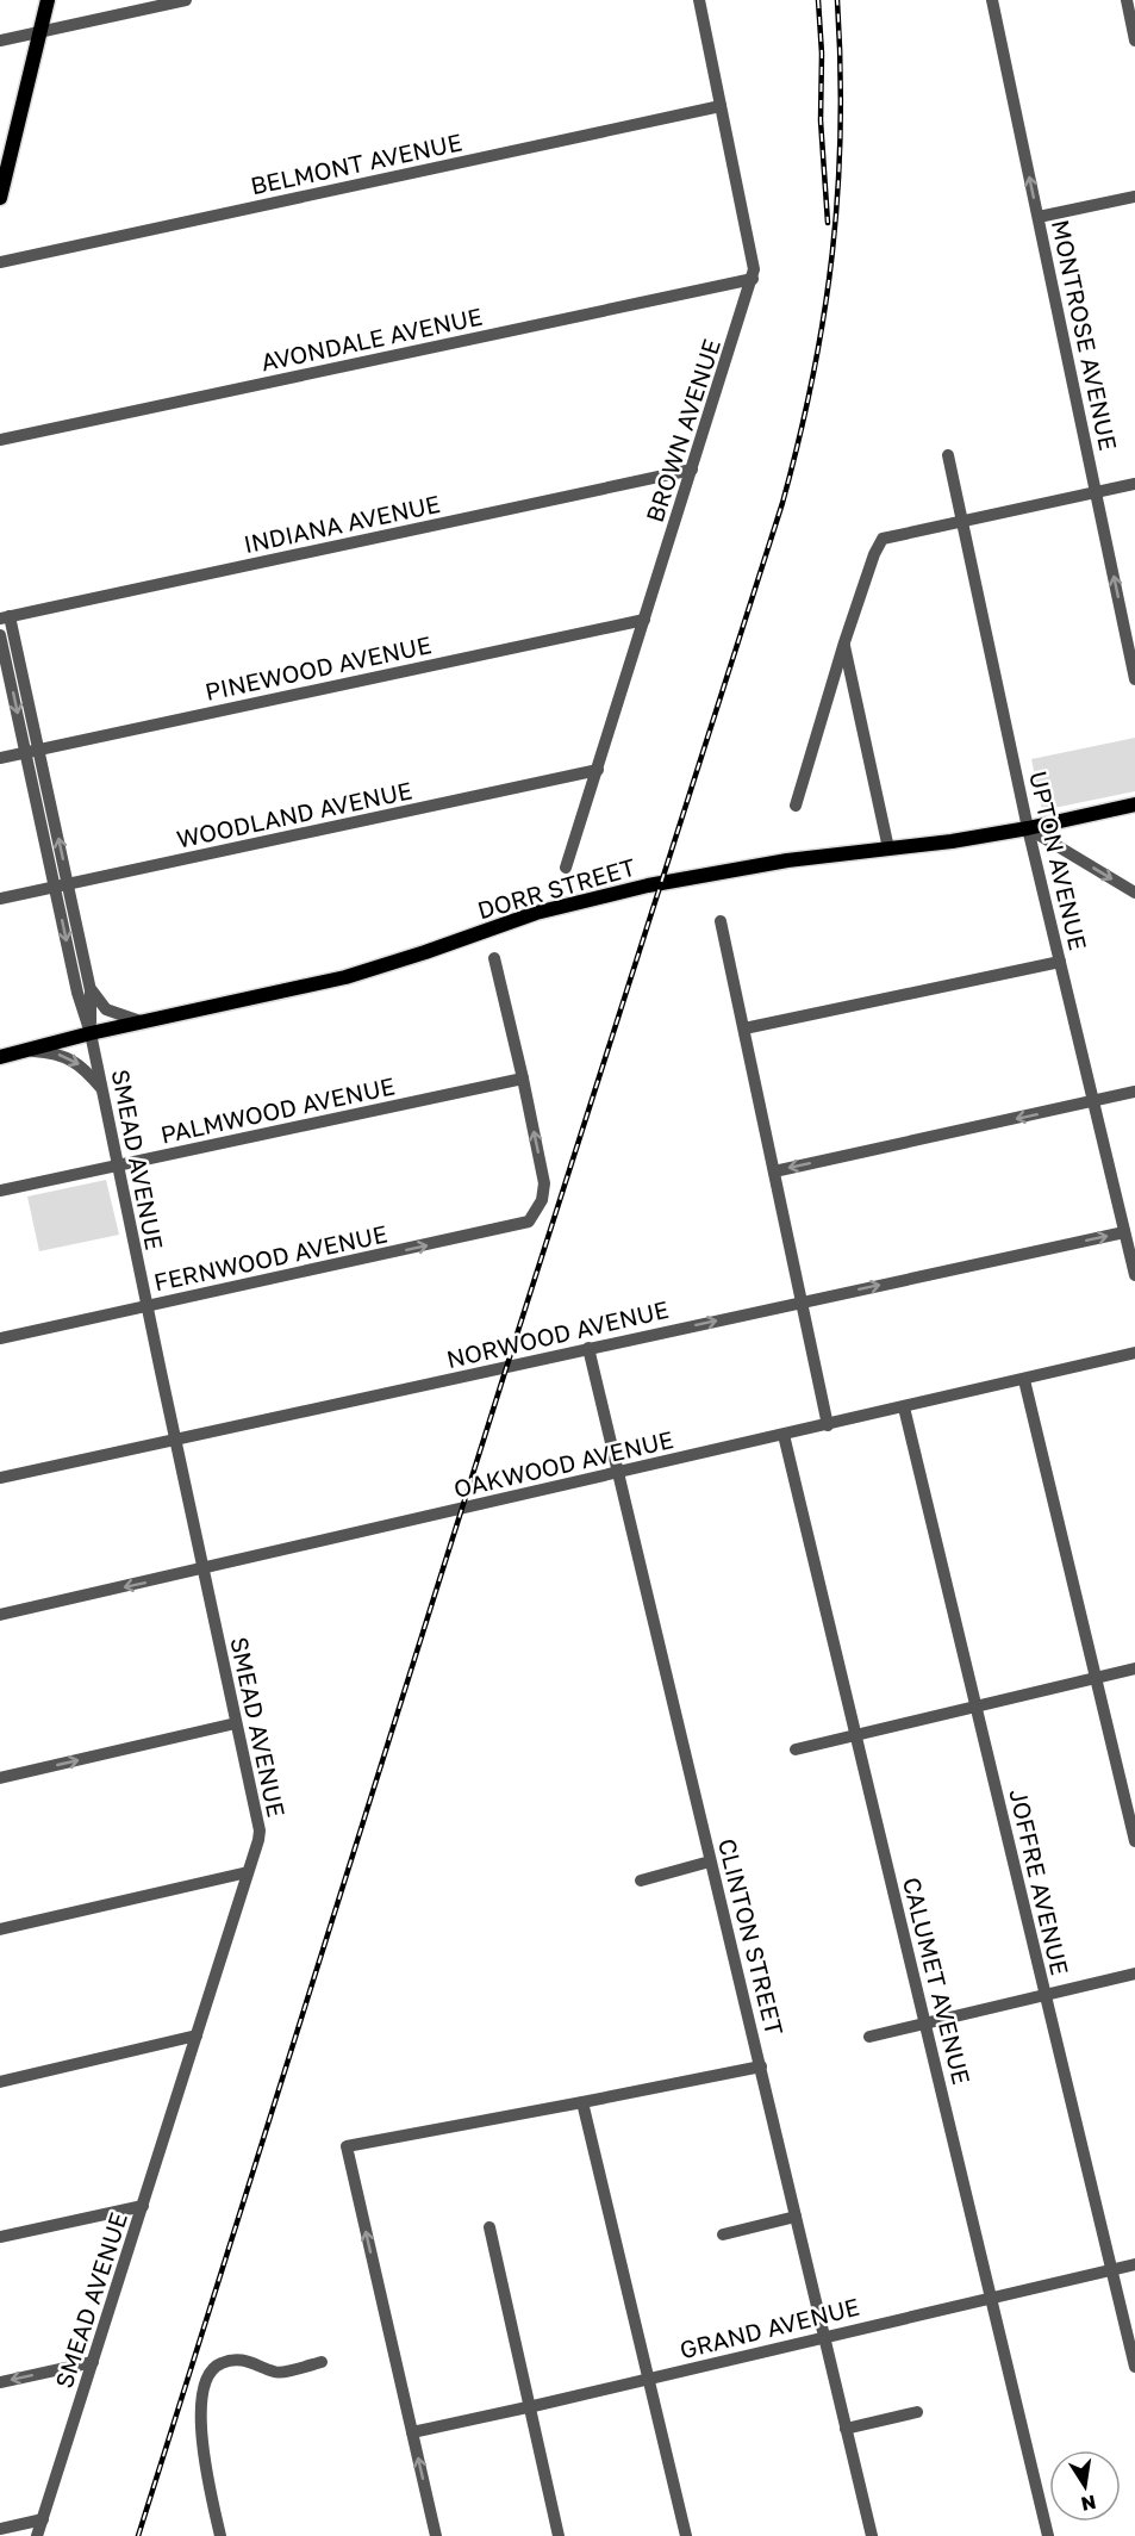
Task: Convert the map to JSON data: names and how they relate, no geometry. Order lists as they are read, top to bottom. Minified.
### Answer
{"streets":{"main road":["DORR STREET"],"street":["BELMONT AVENUE","MONTROSE AVENUE","AVONDALE AVENUE","BROWN AVENUE","INDIANA AVENUE","PINEWOOD AVENUE","WOODLAND AVENUE","UPTON AVENUE","PALMWOOD AVENUE","SMEAD AVENUE","FERNWOOD AVENUE","NORWOOD AVENUE","OAKWOOD AVENUE","JOFFRE AVENUE","CLINTON STREET","CALUMET AVENUE","GRAND AVENUE"]},"crossings":[["BELMONT AVENUE","BROWN AVENUE"],["AVONDALE AVENUE","BROWN AVENUE"],["BROWN AVENUE","INDIANA AVENUE"],["BROWN AVENUE","PINEWOOD AVENUE"],["BROWN AVENUE","WOODLAND AVENUE"],["INDIANA AVENUE","SMEAD AVENUE"],["PINEWOOD AVENUE","SMEAD AVENUE"],["WOODLAND AVENUE","SMEAD AVENUE"],["UPTON AVENUE","DORR STREET"],["UPTON AVENUE","NORWOOD AVENUE"],["DORR STREET","SMEAD AVENUE"],["PALMWOOD AVENUE","SMEAD AVENUE"],["PALMWOOD AVENUE","FERNWOOD AVENUE"],["SMEAD AVENUE","FERNWOOD AVENUE"],["SMEAD AVENUE","NORWOOD AVENUE"],["SMEAD AVENUE","OAKWOOD AVENUE"],["NORWOOD AVENUE","CLINTON STREET"],["OAKWOOD AVENUE","JOFFRE AVENUE"],["OAKWOOD AVENUE","CLINTON STREET"],["OAKWOOD AVENUE","CALUMET AVENUE"],["JOFFRE AVENUE","GRAND AVENUE"],["CLINTON STREET","GRAND AVENUE"],["CALUMET AVENUE","GRAND AVENUE"]],"one_way":["MONTROSE AVENUE","FERNWOOD AVENUE","NORWOOD AVENUE"],"north":"bottom"}
